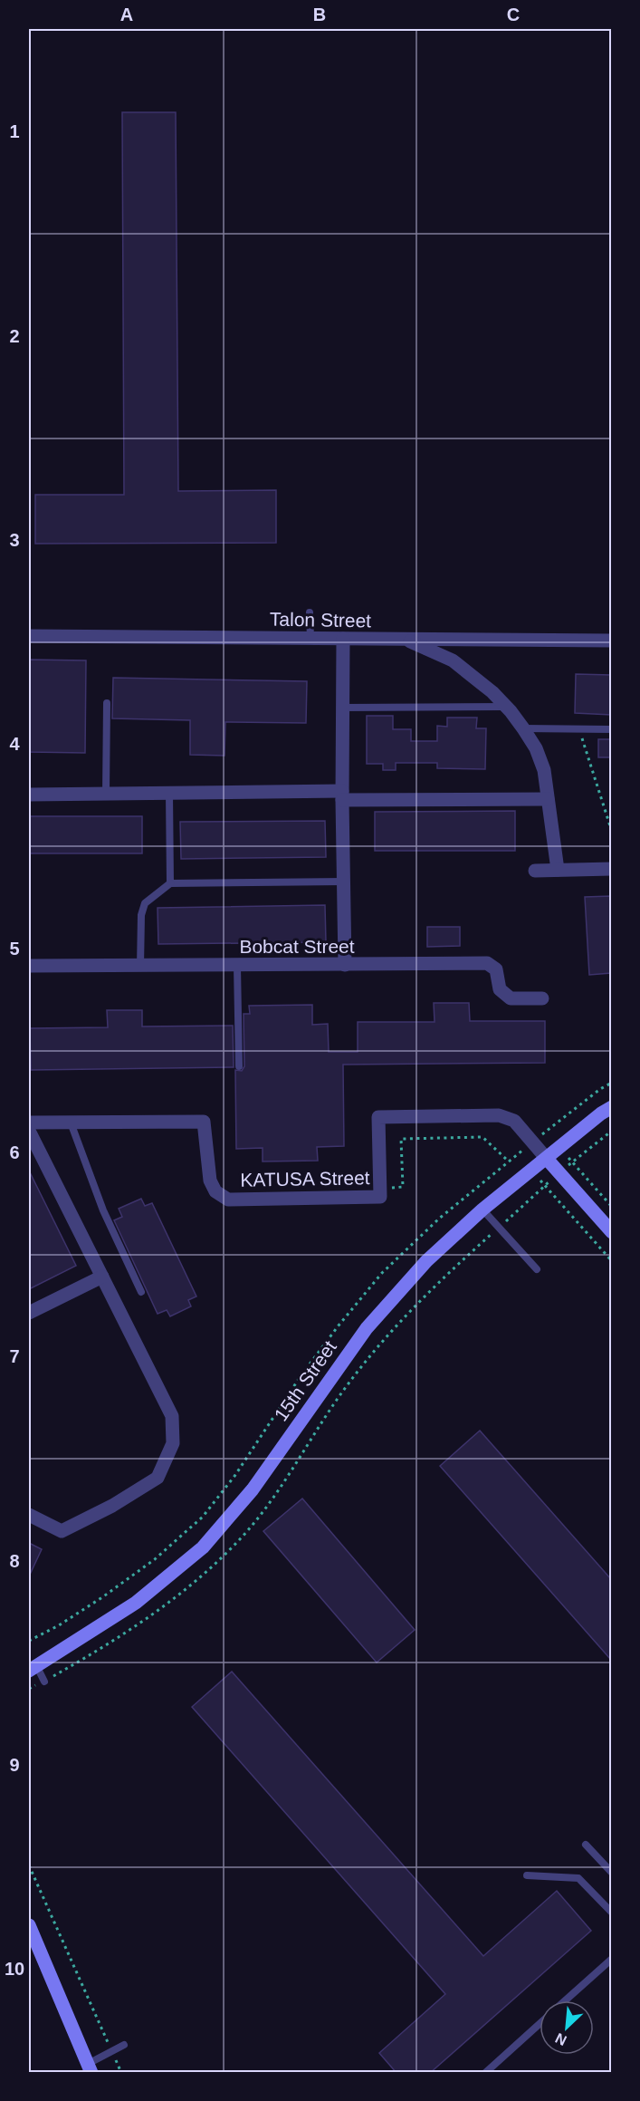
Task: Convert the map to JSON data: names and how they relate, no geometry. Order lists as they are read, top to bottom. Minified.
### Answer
{"streets":{"street":["Talon Street","Bobcat Street","KATUSA Street","15th Street"]},"crossings":[["KATUSA Street","15th Street"]],"north":"bottom left","grid":{"columns":["A","B","C"],"rows":["1","2","3","4","5","6","7","8","9","10"]}}
